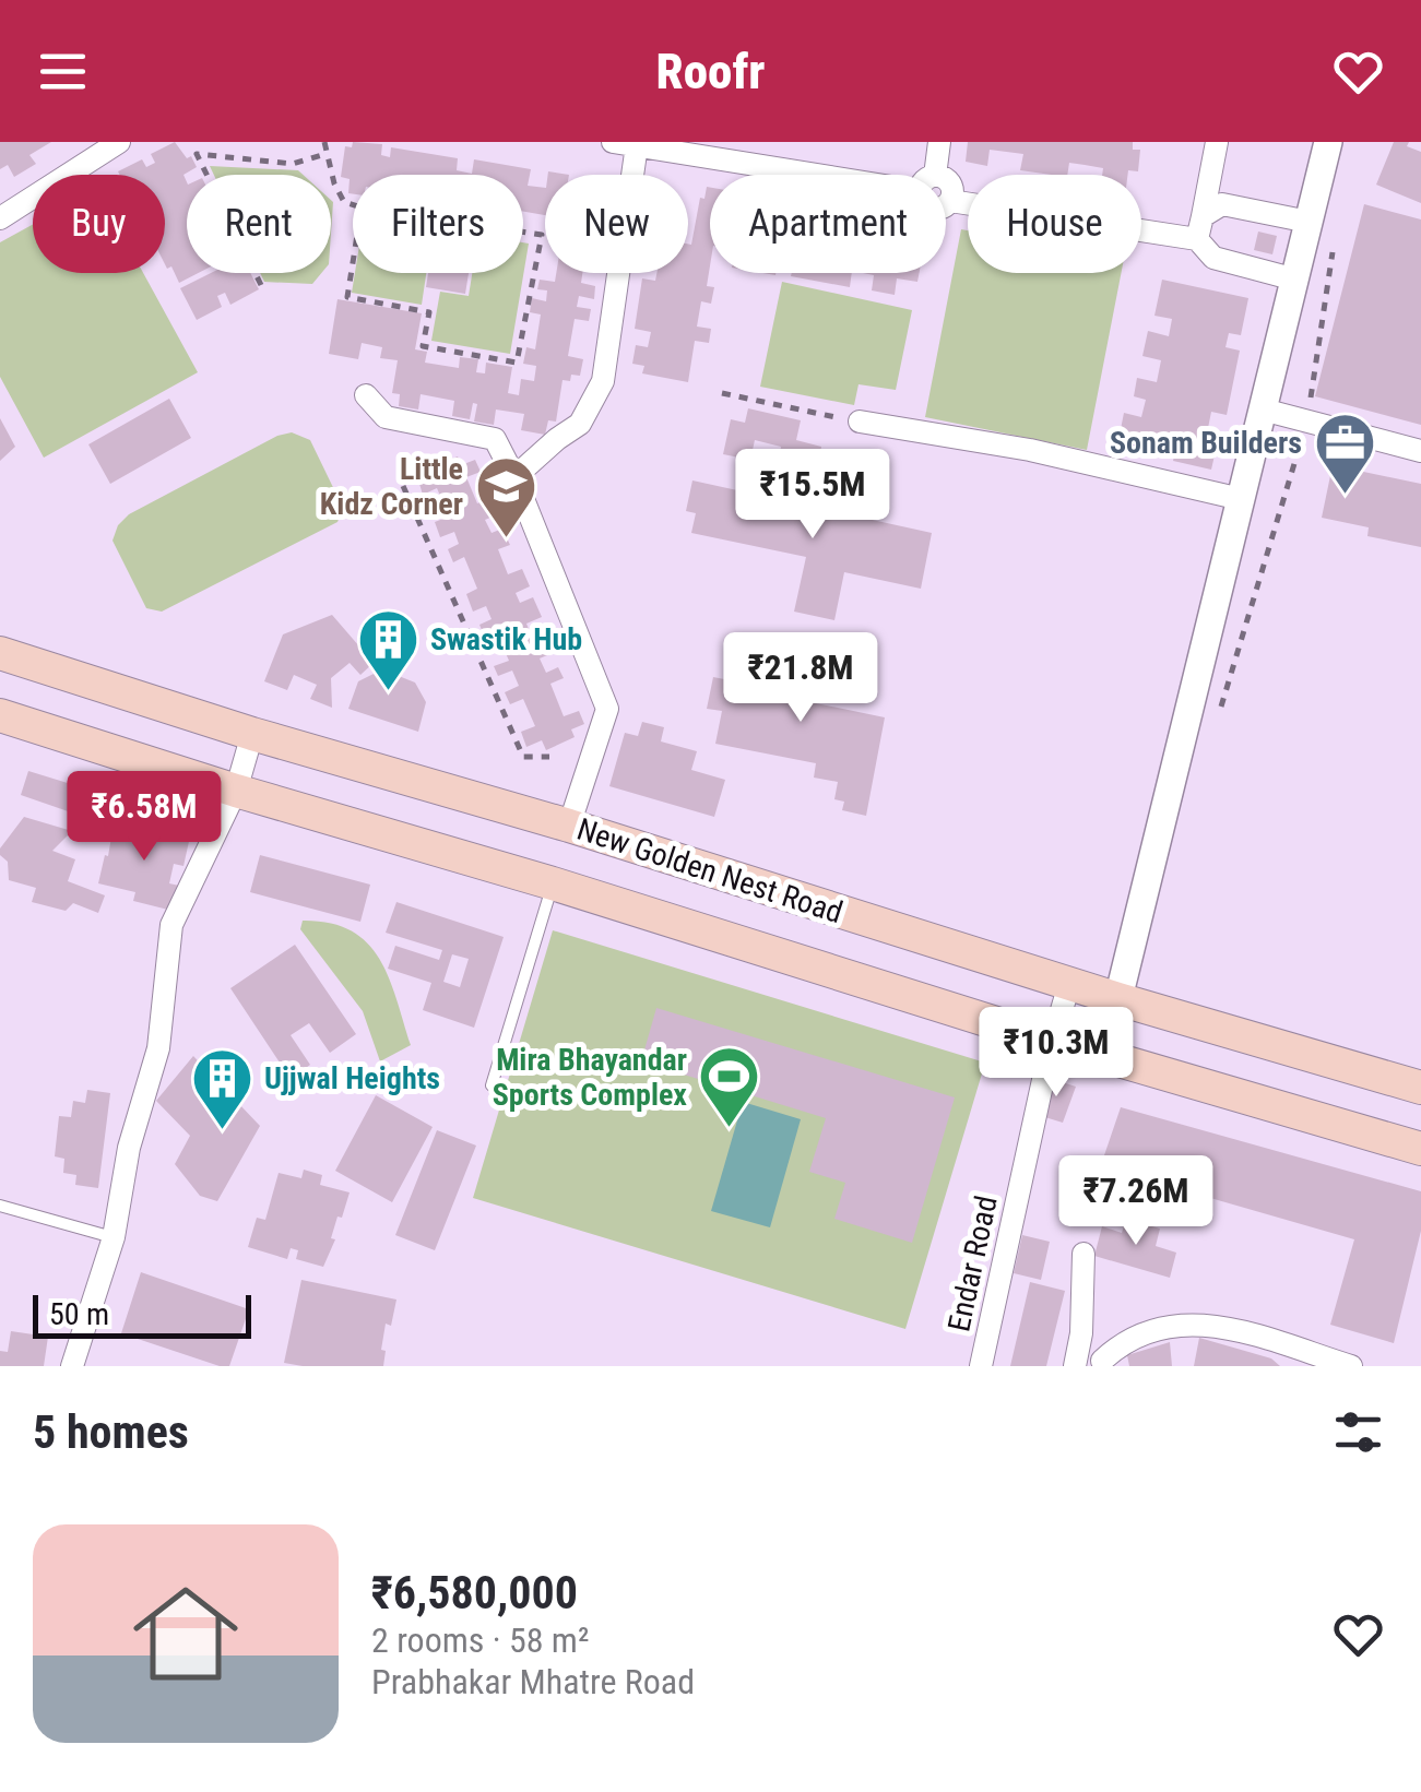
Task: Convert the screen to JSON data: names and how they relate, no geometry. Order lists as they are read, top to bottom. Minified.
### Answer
{"streets":{"main road":["New Golden Nest Road"],"street":["Endar Road"]},"crossings":[["New Golden Nest Road","Endar Road"]],"places":{"office":["Sonam Builders"],"school or university":["Little Kidz Corner"],"building":["Swastik Hub","Ujjwal Heights"],"sports":["Mira Bhayandar Sports Complex"]},"scale_bar":"50 m","page":{"header":"Roofr","chip":["Buy","Rent","Filters","New","Apartment","House"],"price":["₹15.5M","₹21.8M","₹6.58M","₹10.3M","₹7.26M"],"scale":"50 m","heading":"5 homes","list":[{"name":"₹6,580,000","note":"2 rooms · 58 m² · Prabhakar Mhatre Road"}]}}
